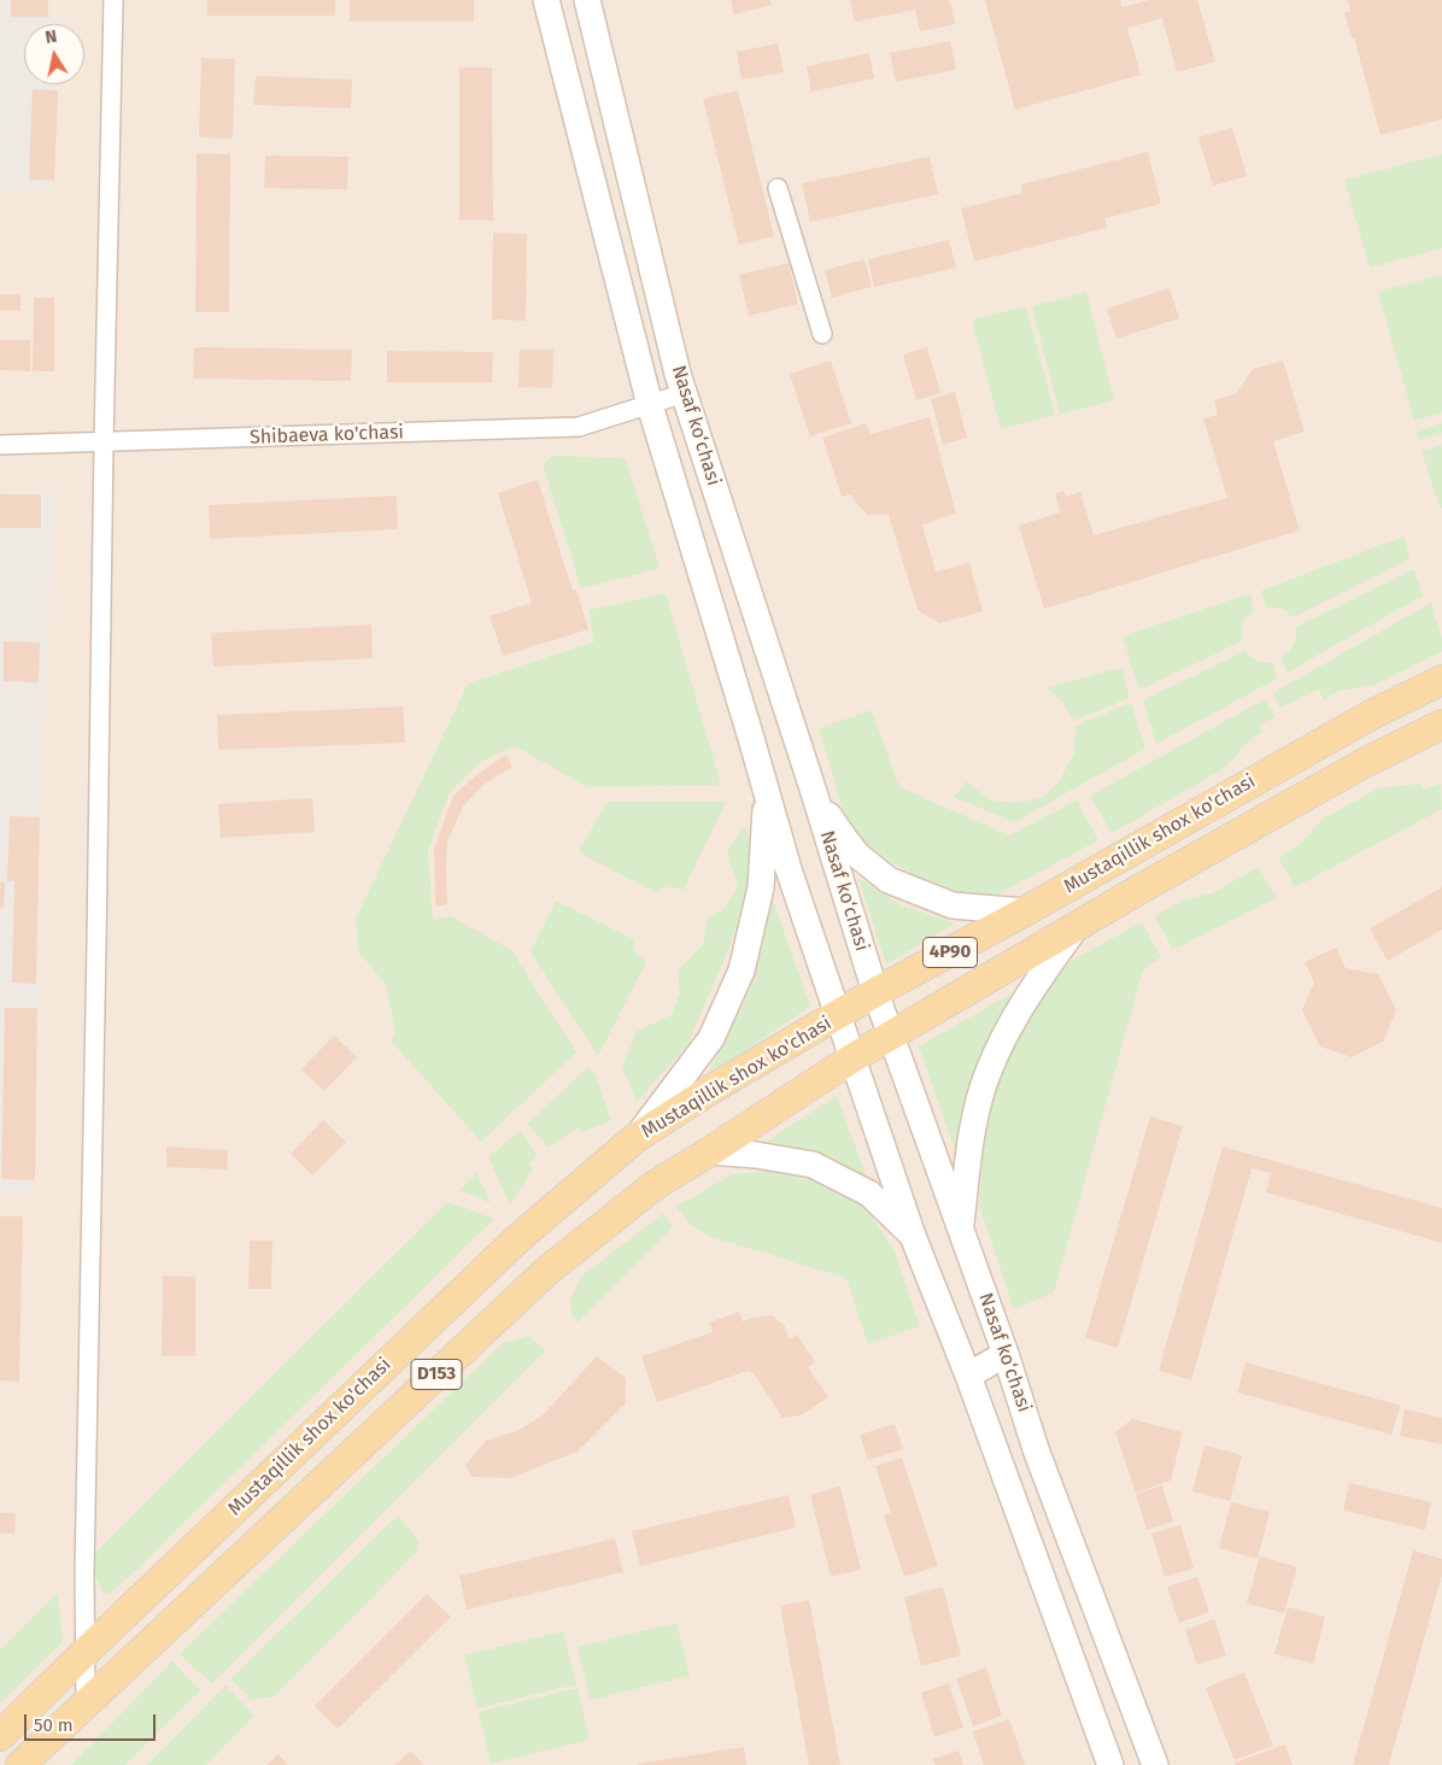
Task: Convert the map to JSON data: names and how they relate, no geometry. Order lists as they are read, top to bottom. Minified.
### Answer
{"streets":{"main road":["Nasaf ko‘chasi","Mustaqillik shox ko'chasi","4P90","D153"],"street":["Shibaeva ko'chasi"]},"crossings":[["Nasaf ko‘chasi","Shibaeva ko'chasi"],["Nasaf ko‘chasi","Mustaqillik shox ko'chasi"]],"scale_bar":"50 m","north":"top"}
